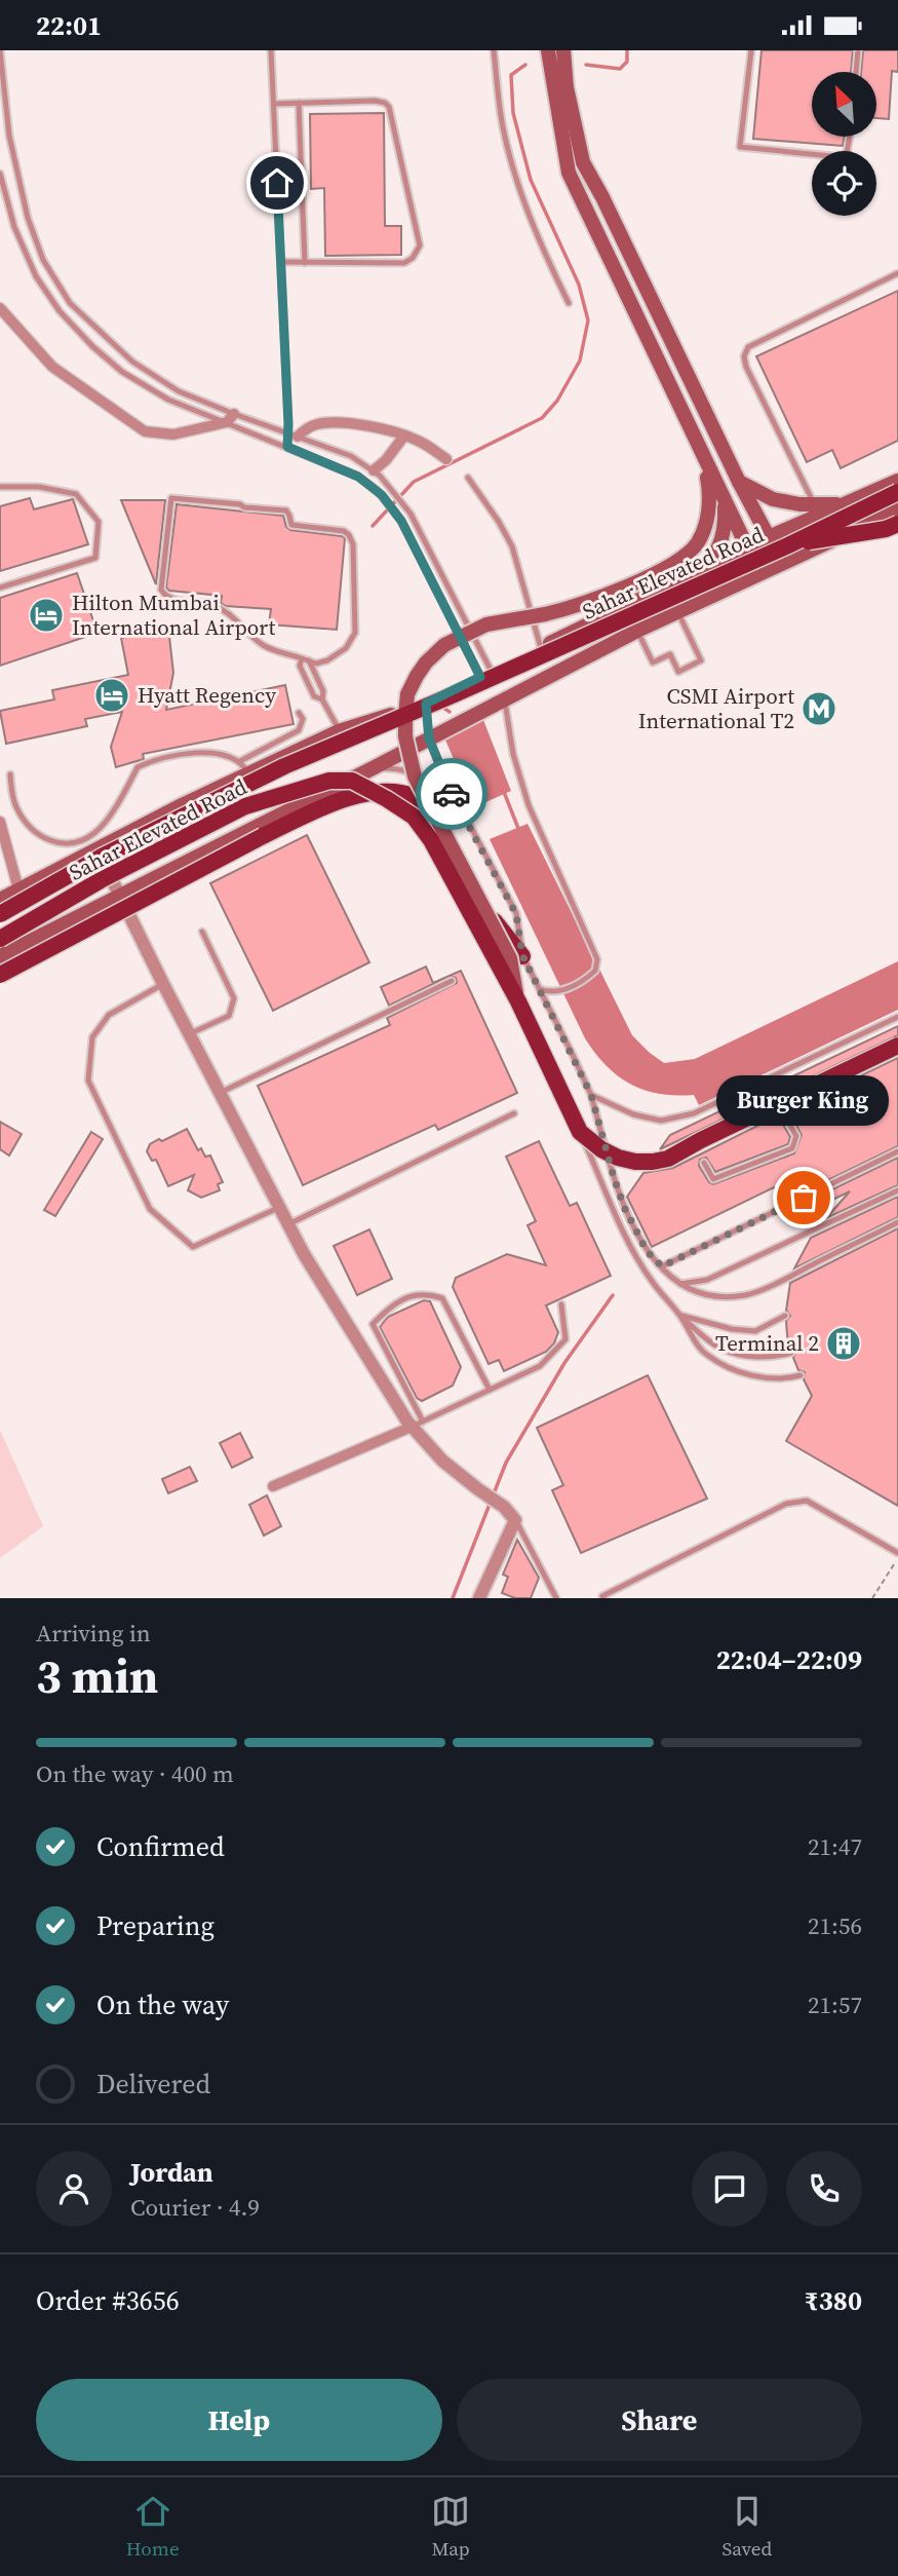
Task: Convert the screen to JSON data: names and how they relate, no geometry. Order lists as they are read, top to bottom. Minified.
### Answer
{"streets":{"main road":["Sahar Elevated Road"]},"places":{"hotel":["Hilton Mumbai International Airport","Hyatt Regency"],"metro station":["CSMI Airport International T2"],"other":["Burger King"],"building":["Terminal 2"]},"north":"top left","page":{"status":"22:01","bubble":"Burger King","heading":["3 min","Arriving in","22:04–22:09"],"panel":["Jordan","Courier · 4.9","Order #3656","₹380"],"bar":"On the way · 400 m","list":[["Confirmed","21:47"],["Preparing","21:56"],["On the way","21:57"],"Delivered"],"buttons":["Help","Share"],"tabs":["Home","Map","Saved"]}}
